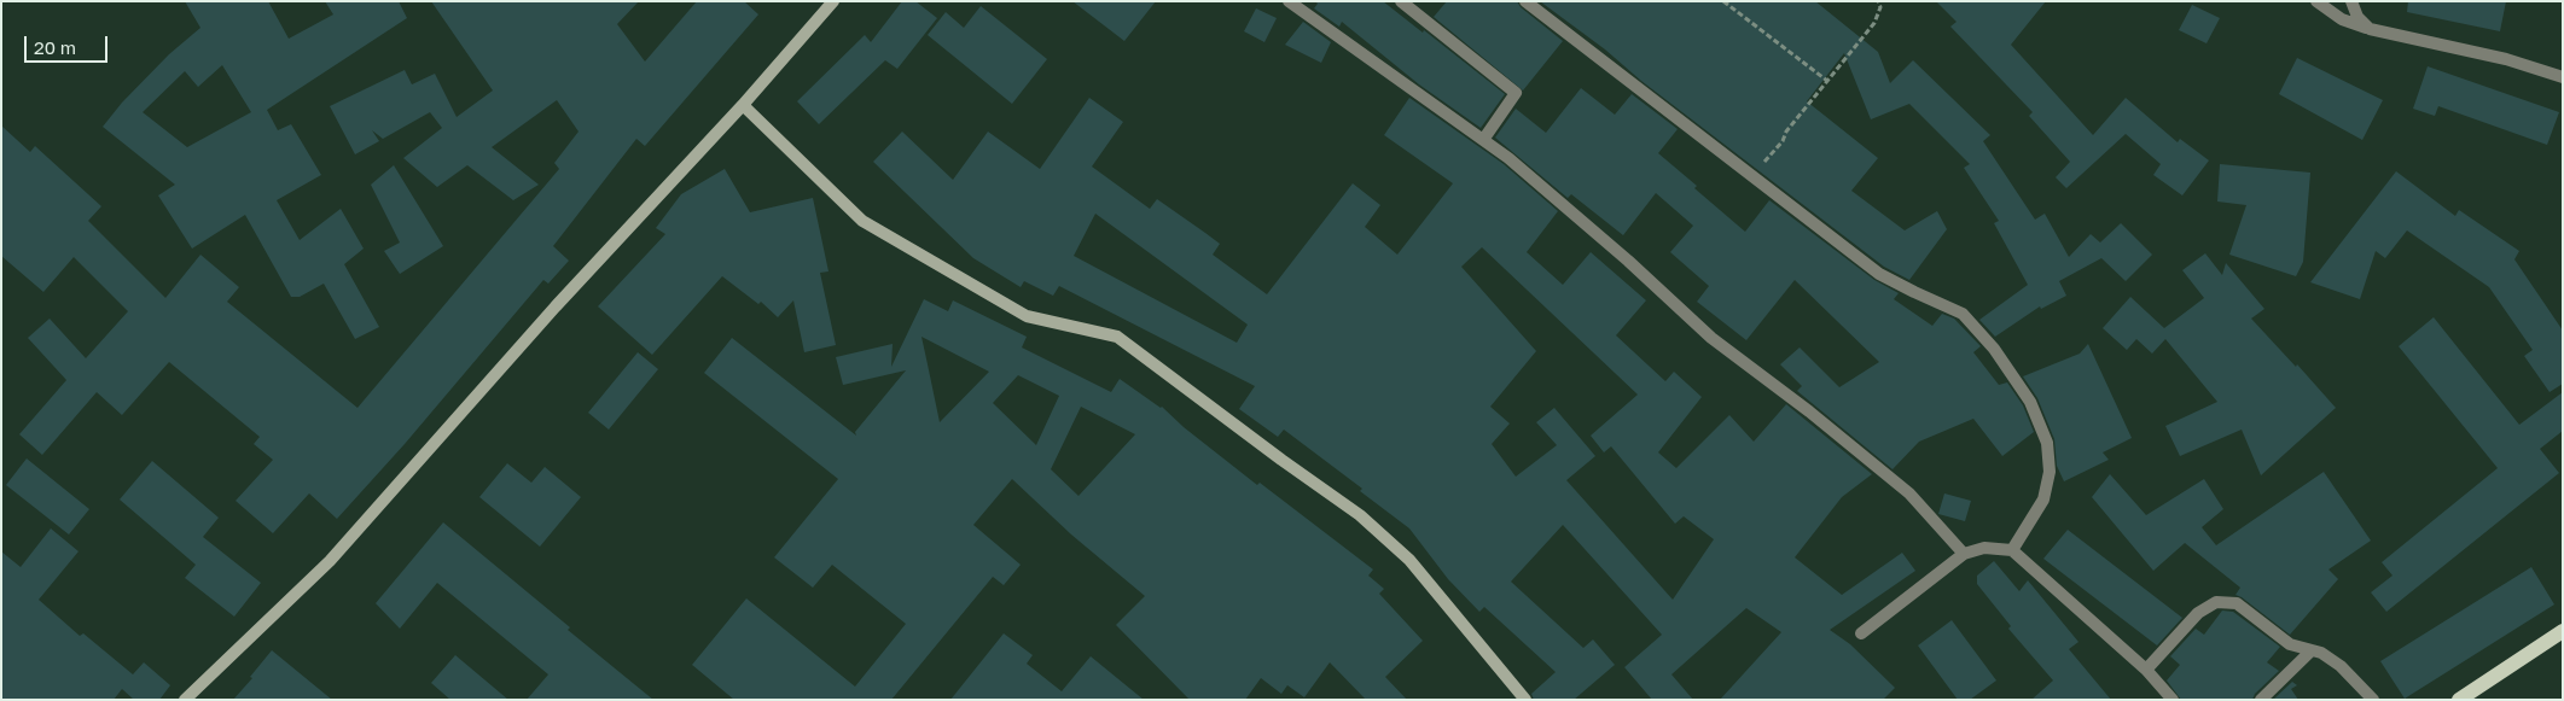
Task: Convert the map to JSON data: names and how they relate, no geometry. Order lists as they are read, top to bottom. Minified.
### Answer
{"scale_bar":"20 m"}
